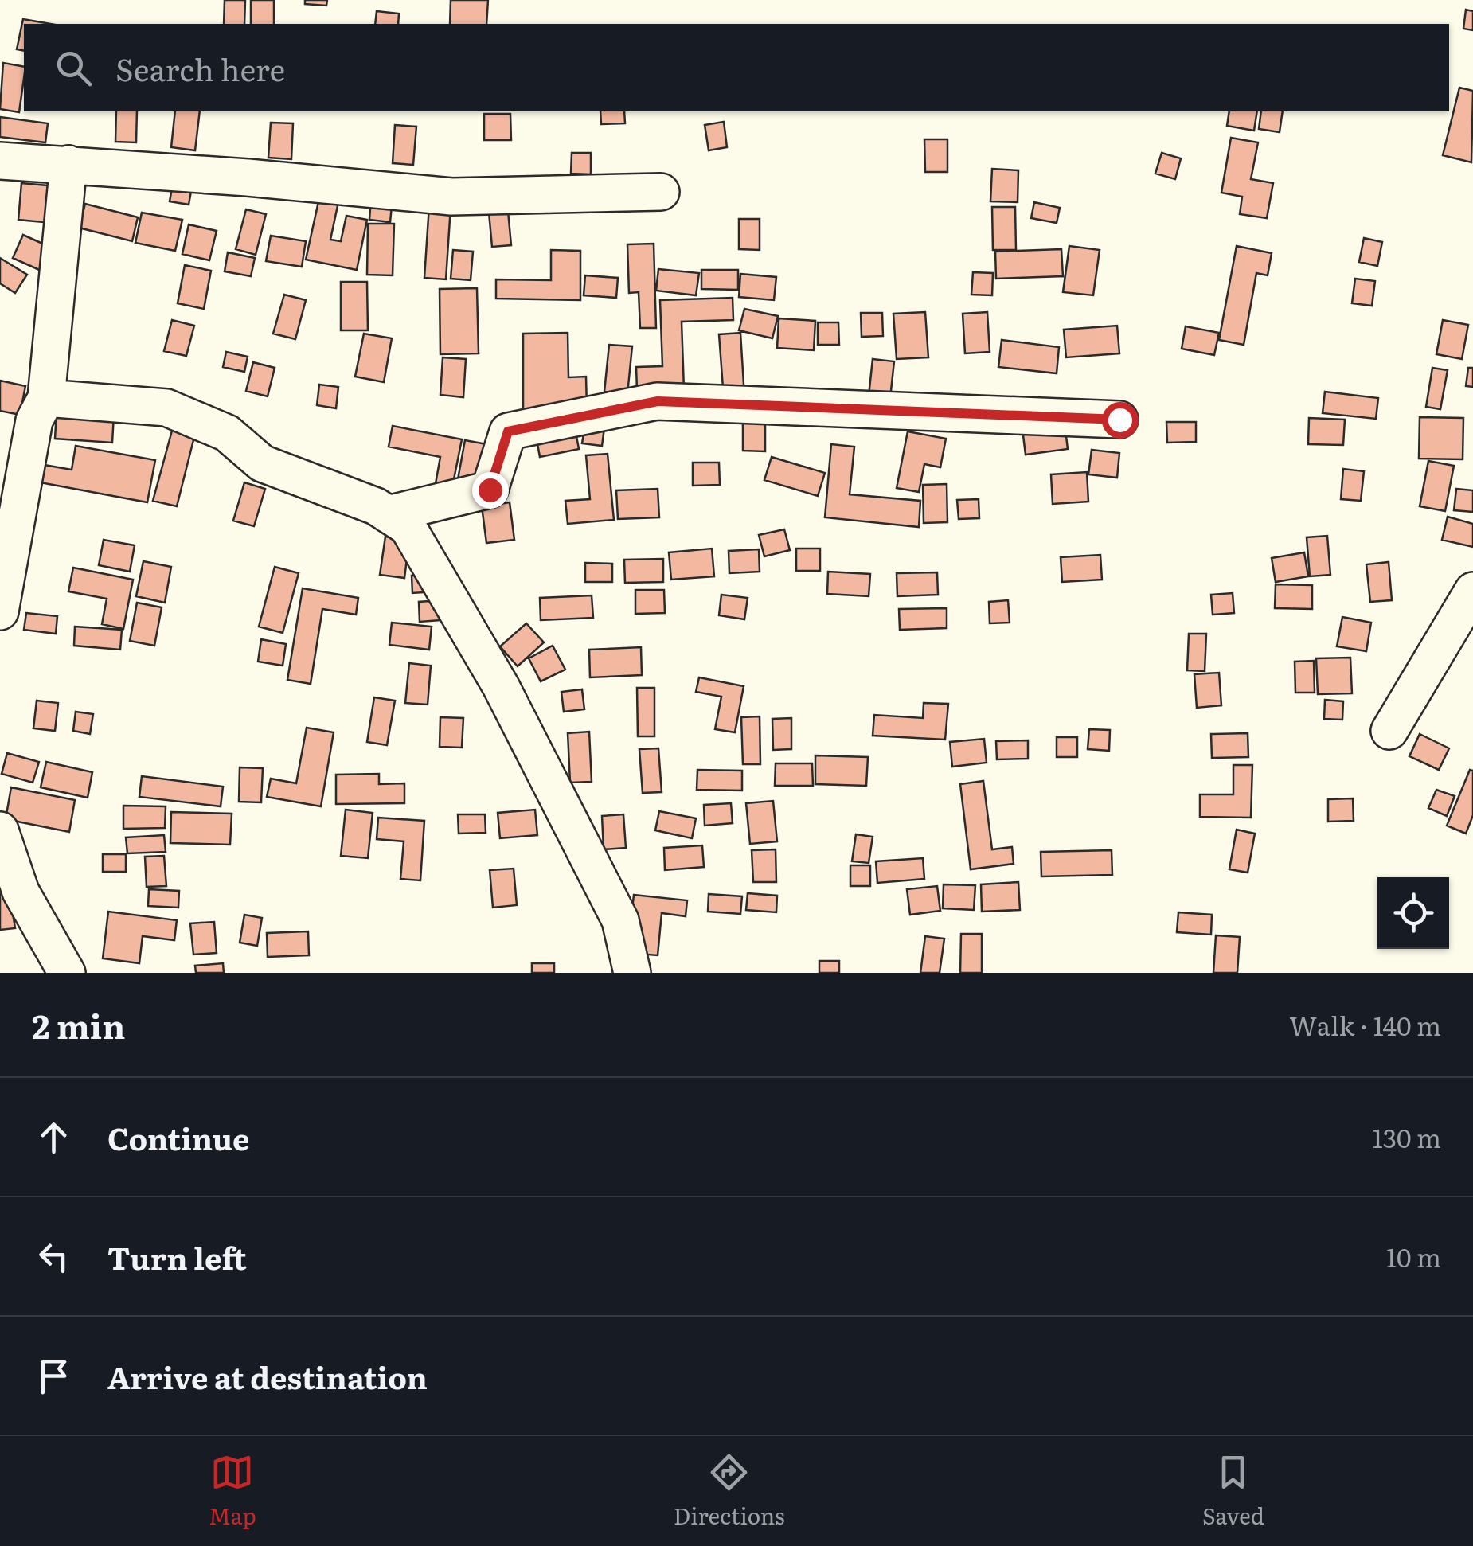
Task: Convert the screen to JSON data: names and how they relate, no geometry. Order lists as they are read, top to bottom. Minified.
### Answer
{"page":{"search":"Search here","heading":["2 min","Walk · 140 m"],"list":[["Continue","130 m"],["Turn left","10 m"],"Arrive at destination"],"nav":["Map","Directions","Saved"]}}
